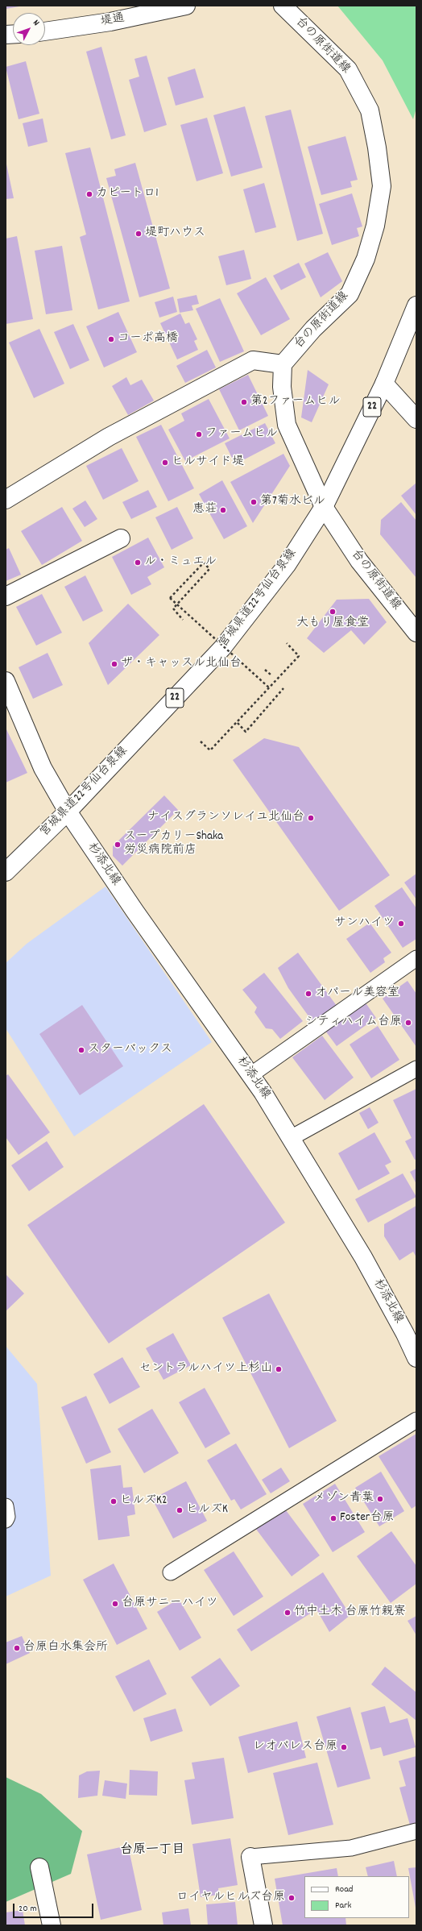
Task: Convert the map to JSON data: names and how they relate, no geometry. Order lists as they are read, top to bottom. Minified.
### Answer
{"streets":{"street":["堤通","台の原街道線","22","宮城県道22号仙台泉線","杉添北線"]},"crossings":[["台の原街道線","宮城県道22号仙台泉線"],["宮城県道22号仙台泉線","杉添北線"]],"districts":["台原一丁目"],"places":["カピートロ1","堤町ハウス","コーポ高橋","第2ファームヒル","ファームヒル","ヒルサイド堤","第7菊水ビル","恵荘","ル・ミュエル","大もり屋食堂","ザ・キャッスル北仙台","ナイスグランソレイユ北仙台","スープカリーShaka 労災病院前店","サンハイツ","オパール美容室","シティハイム台原","スターバックス","セントラルハイツ上杉山","メゾン青葉","ヒルズK2","ヒルズK","Foster台原","台原サニーハイツ","竹中土木 台原竹親寮","台原白水集会所","レオパレス台原","ロイヤルヒルズ台原"],"legend":["Road","Park"],"scale_bar":"20 m","north":"top right"}
